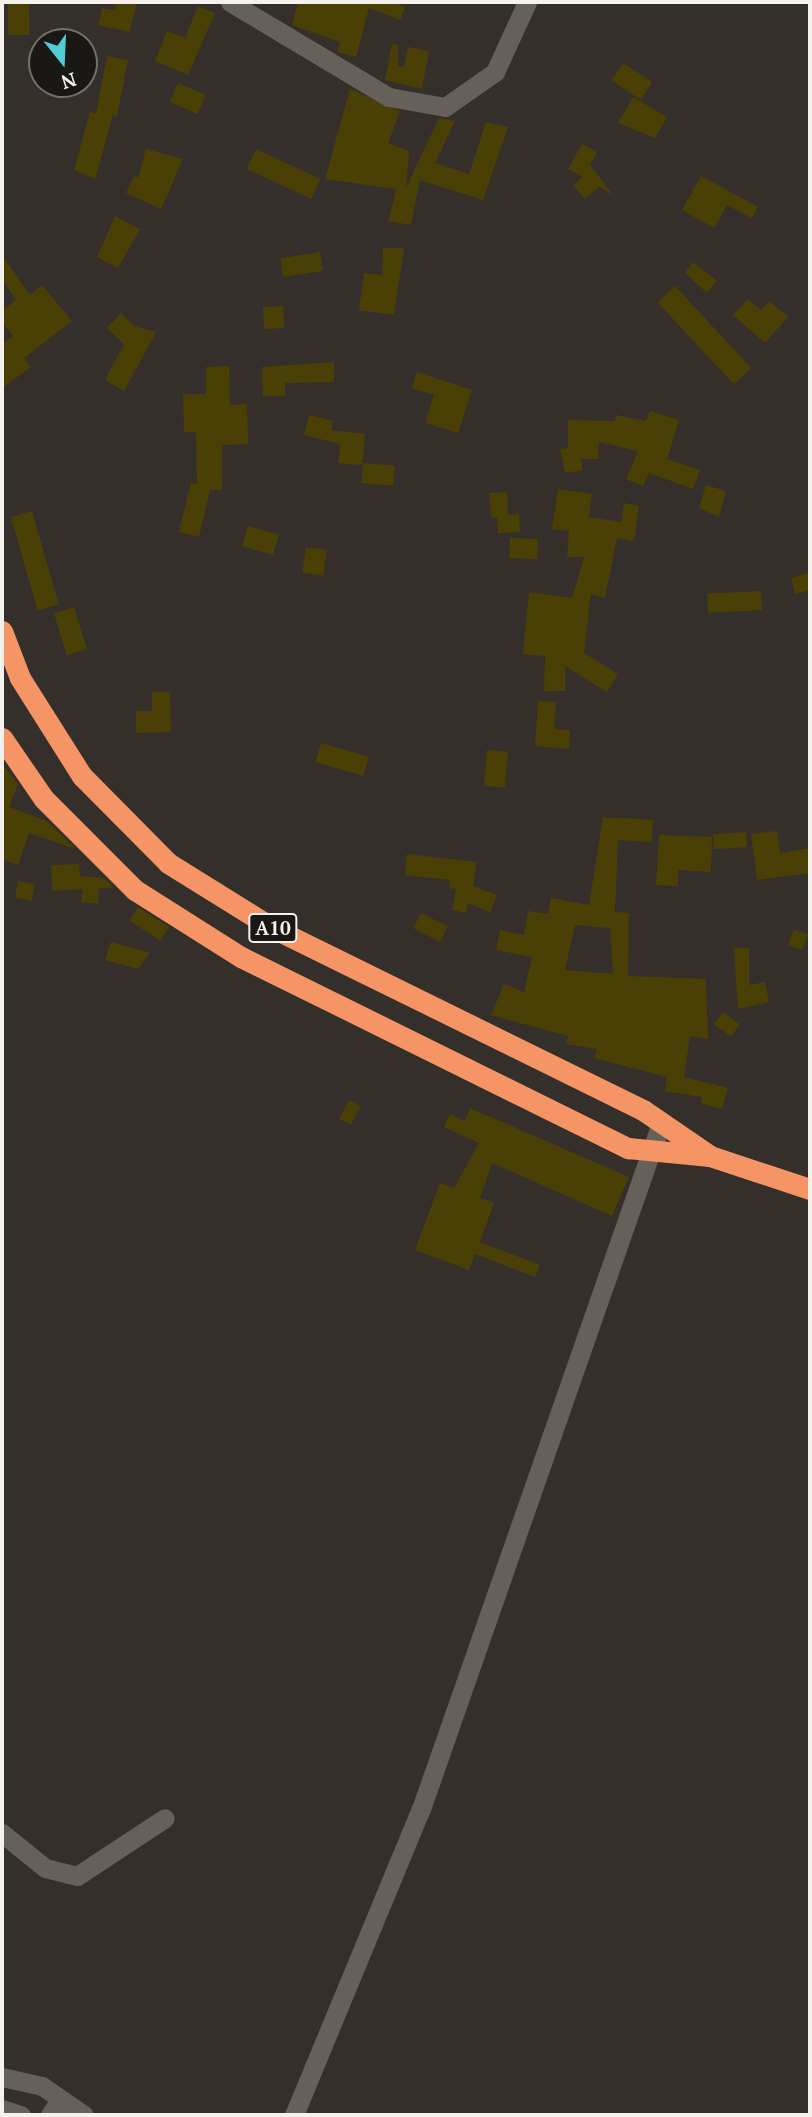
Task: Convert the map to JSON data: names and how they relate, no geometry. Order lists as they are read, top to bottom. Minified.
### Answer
{"streets":{"highway":["A10"]},"north":"bottom"}
